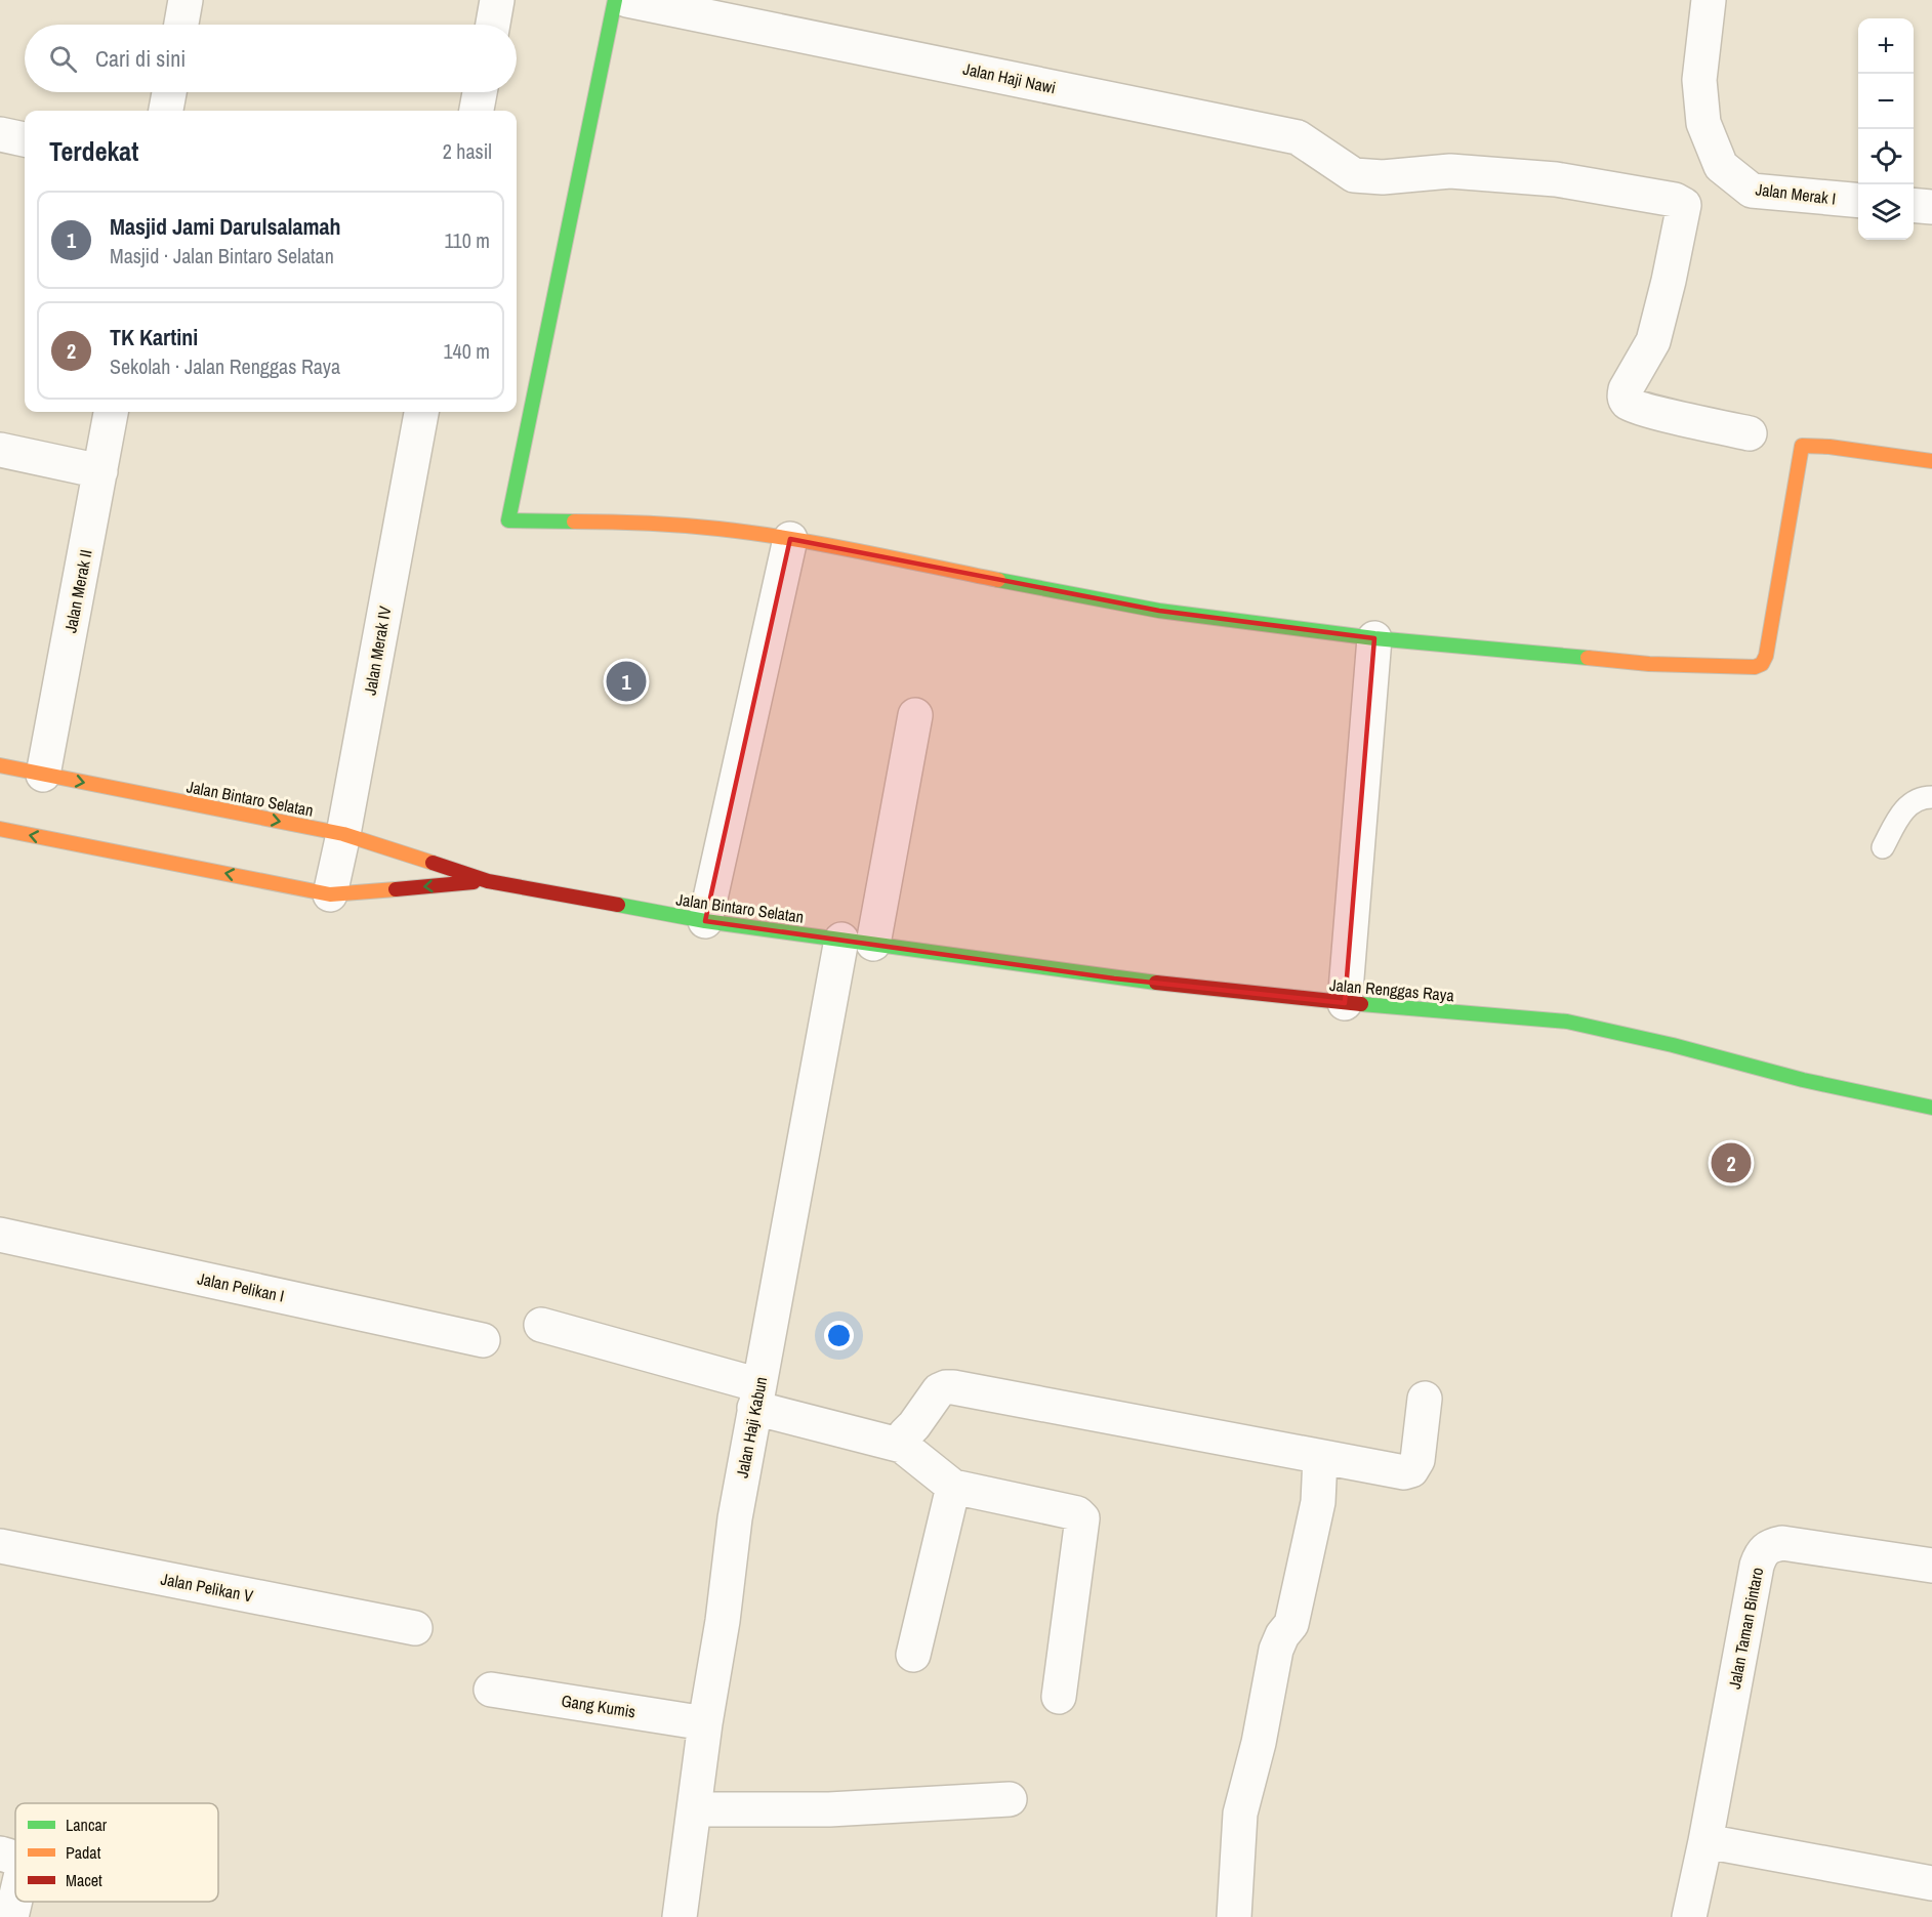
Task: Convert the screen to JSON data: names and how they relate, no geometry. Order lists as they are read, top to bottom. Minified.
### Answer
{"streets":{"street":["Jalan Haji Nawi","Jalan Merak I","Jalan Merak II","Jalan Merak IV","Jalan Bintaro Selatan","Jalan Renggas Raya","Jalan Pelikan I","Jalan Haji Kabun","Jalan Pelikan V","Jalan Taman Bintaro","Gang Kumis"]},"crossings":[["Jalan Merak II","Jalan Bintaro Selatan"],["Jalan Merak IV","Jalan Bintaro Selatan"],["Jalan Bintaro Selatan","Jalan Renggas Raya"],["Jalan Bintaro Selatan","Jalan Haji Kabun"],["Jalan Renggas Raya","Jalan Haji Kabun"],["Jalan Haji Kabun","Gang Kumis"]],"legend":["Lancar","Padat","Macet"],"page":{"map_buttons":["+","−"],"search":"Cari di sini","heading":["Terdekat","2 hasil"],"list":[{"mark":"1","name":"Masjid Jami Darulsalamah","note":"Masjid · Jalan Bintaro Selatan","value":"110 m"},{"mark":"2","name":"TK Kartini","note":"Sekolah · Jalan Renggas Raya","value":"140 m"}],"pins":["1","2"]}}
